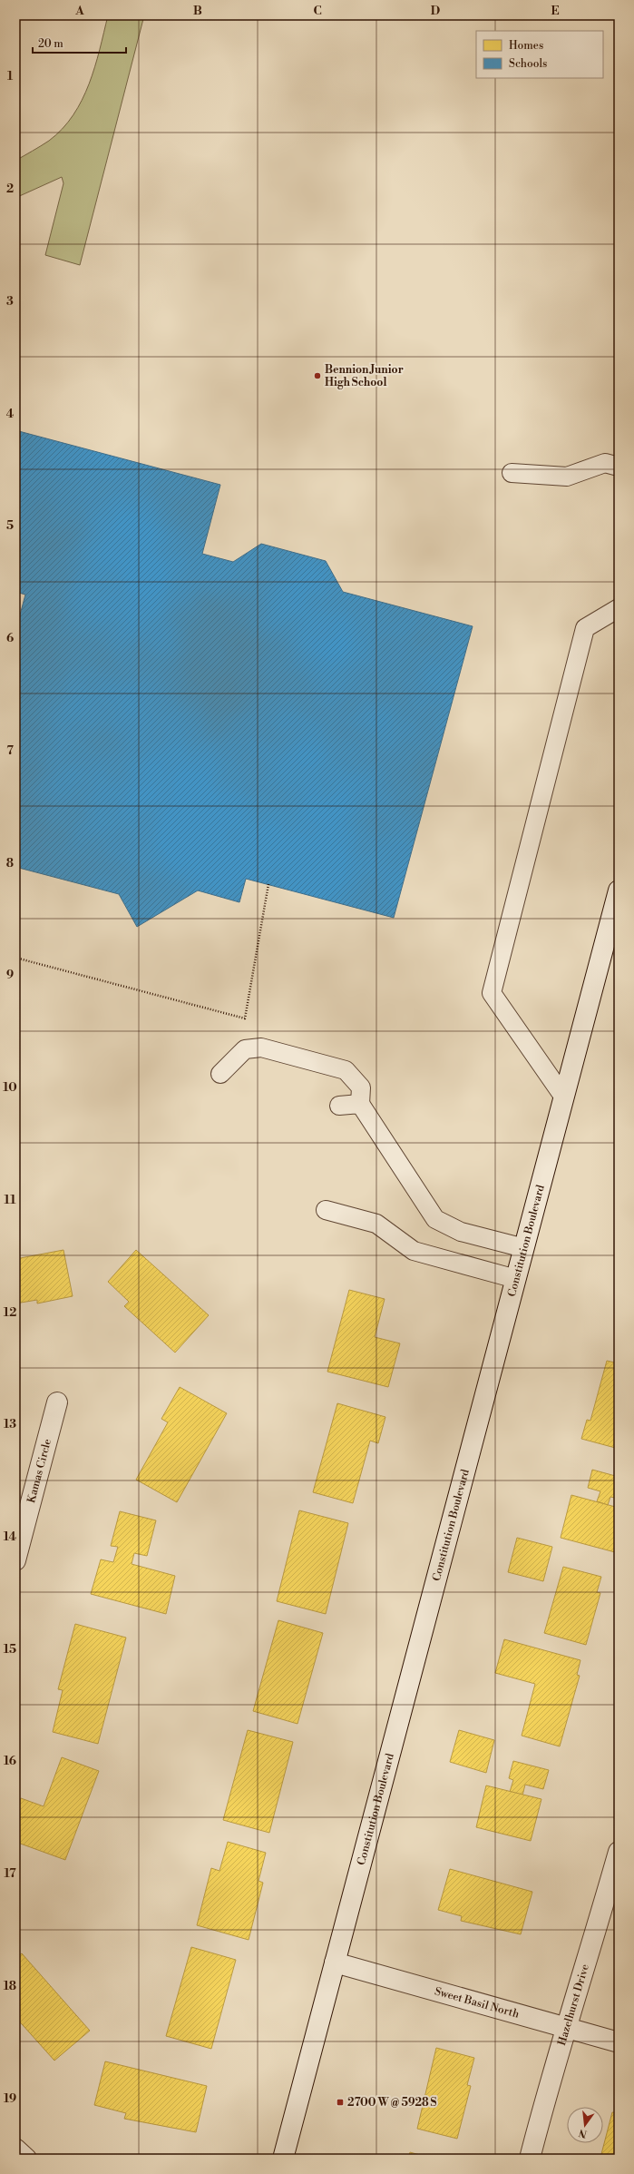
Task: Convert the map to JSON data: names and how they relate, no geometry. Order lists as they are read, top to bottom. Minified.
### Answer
{"streets":{"main road":["Constitution Boulevard","Kamas Circle","Sweet Basil North","Hazelhurst Drive"]},"crossings":[["Constitution Boulevard","Sweet Basil North"],["Sweet Basil North","Hazelhurst Drive"]],"places":{"other":["Bennion Junior High School"],"transit":["2700 W @ 5928 S"]},"legend":["Homes","Schools"],"scale_bar":"20 m","north":"bottom","grid":{"columns":["A","B","C","D","E"],"rows":["1","2","3","4","5","6","7","8","9","10","11","12","13","14","15","16","17","18","19"]}}
